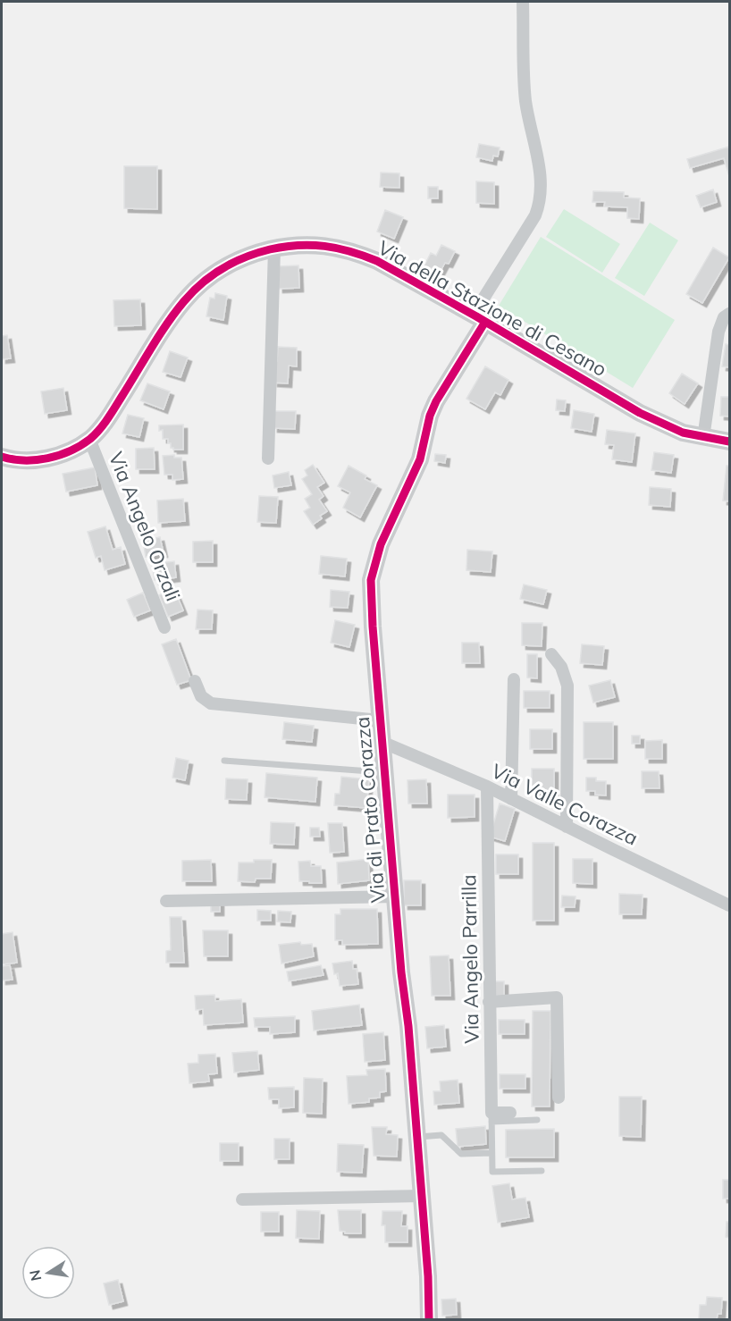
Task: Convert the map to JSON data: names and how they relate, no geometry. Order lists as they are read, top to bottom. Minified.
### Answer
{"streets":{"street":["Via della Stazione di Cesano","Via Angelo Orzali","Via Valle Corazza","Via di Prato Corazza","Via Angelo Parrilla"]},"crossings":[["Via della Stazione di Cesano","Via Angelo Orzali"],["Via della Stazione di Cesano","Via di Prato Corazza"],["Via Valle Corazza","Via di Prato Corazza"],["Via Valle Corazza","Via Angelo Parrilla"]],"north":"left"}
